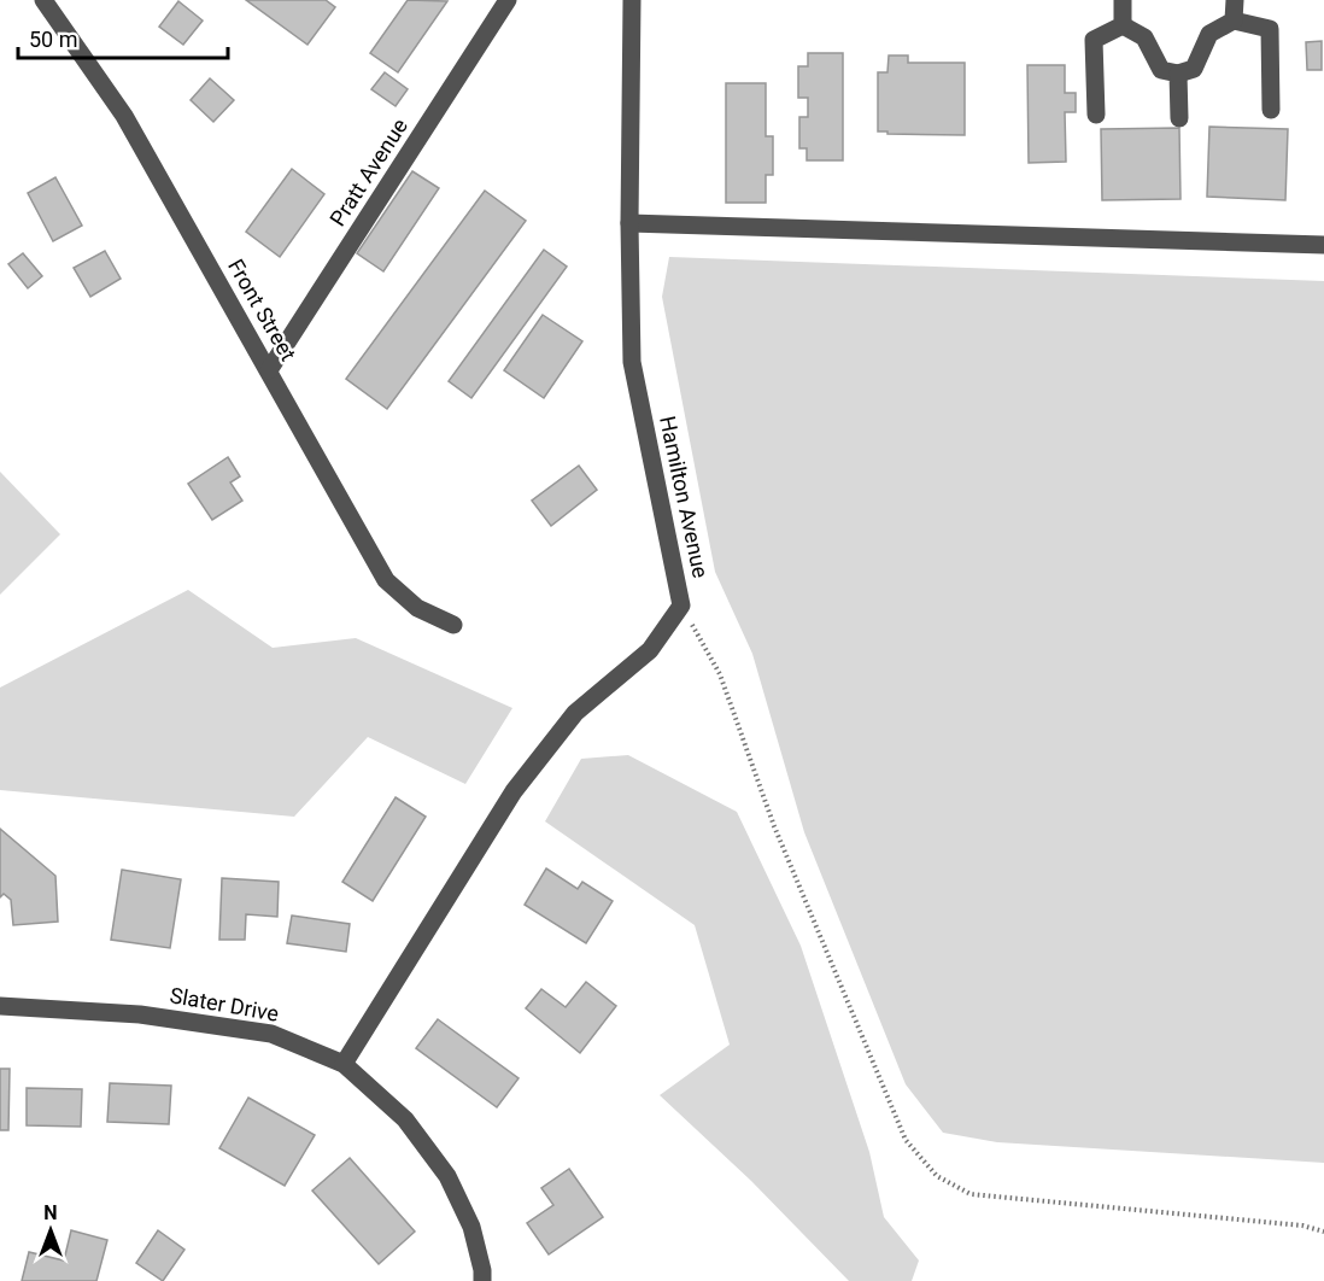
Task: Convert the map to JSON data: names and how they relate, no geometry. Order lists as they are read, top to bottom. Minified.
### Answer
{"streets":{"street":["Pratt Avenue","Front Street","Hamilton Avenue","Slater Drive"]},"crossings":[["Pratt Avenue","Front Street"],["Hamilton Avenue","Slater Drive"]],"scale_bar":"50 m","north":"top"}
